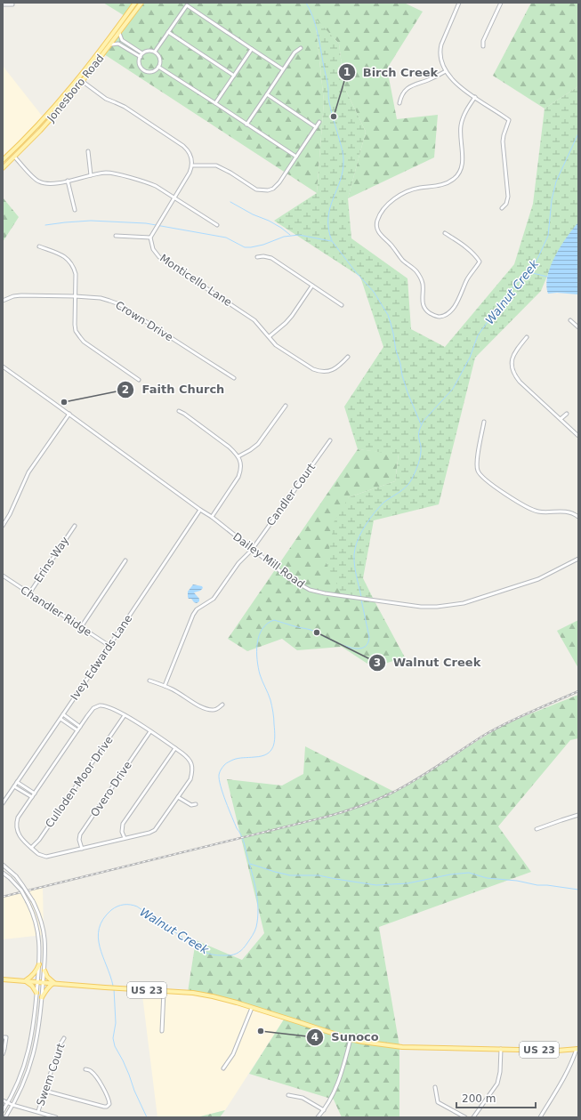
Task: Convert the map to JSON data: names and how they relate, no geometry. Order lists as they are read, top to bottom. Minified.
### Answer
{"streets":{"main road":["Jonesboro Road","US 23"],"street":["Monticello Lane","Crown Drive","Candler Court","Erins Way","Dailey Mill Road","Chandler Ridge","Ivey Edwards Lane","Culloden Moor Drive","Overo Drive","Swem Court"]},"crossings":[["Candler Court","Dailey Mill Road"],["Erins Way","Chandler Ridge"],["Dailey Mill Road","Ivey Edwards Lane"],["Chandler Ridge","Ivey Edwards Lane"]],"water":["Walnut Creek"],"places":["Birch Creek","Faith Church","Walnut Creek","Sunoco"],"scale_bar":"200 m"}
